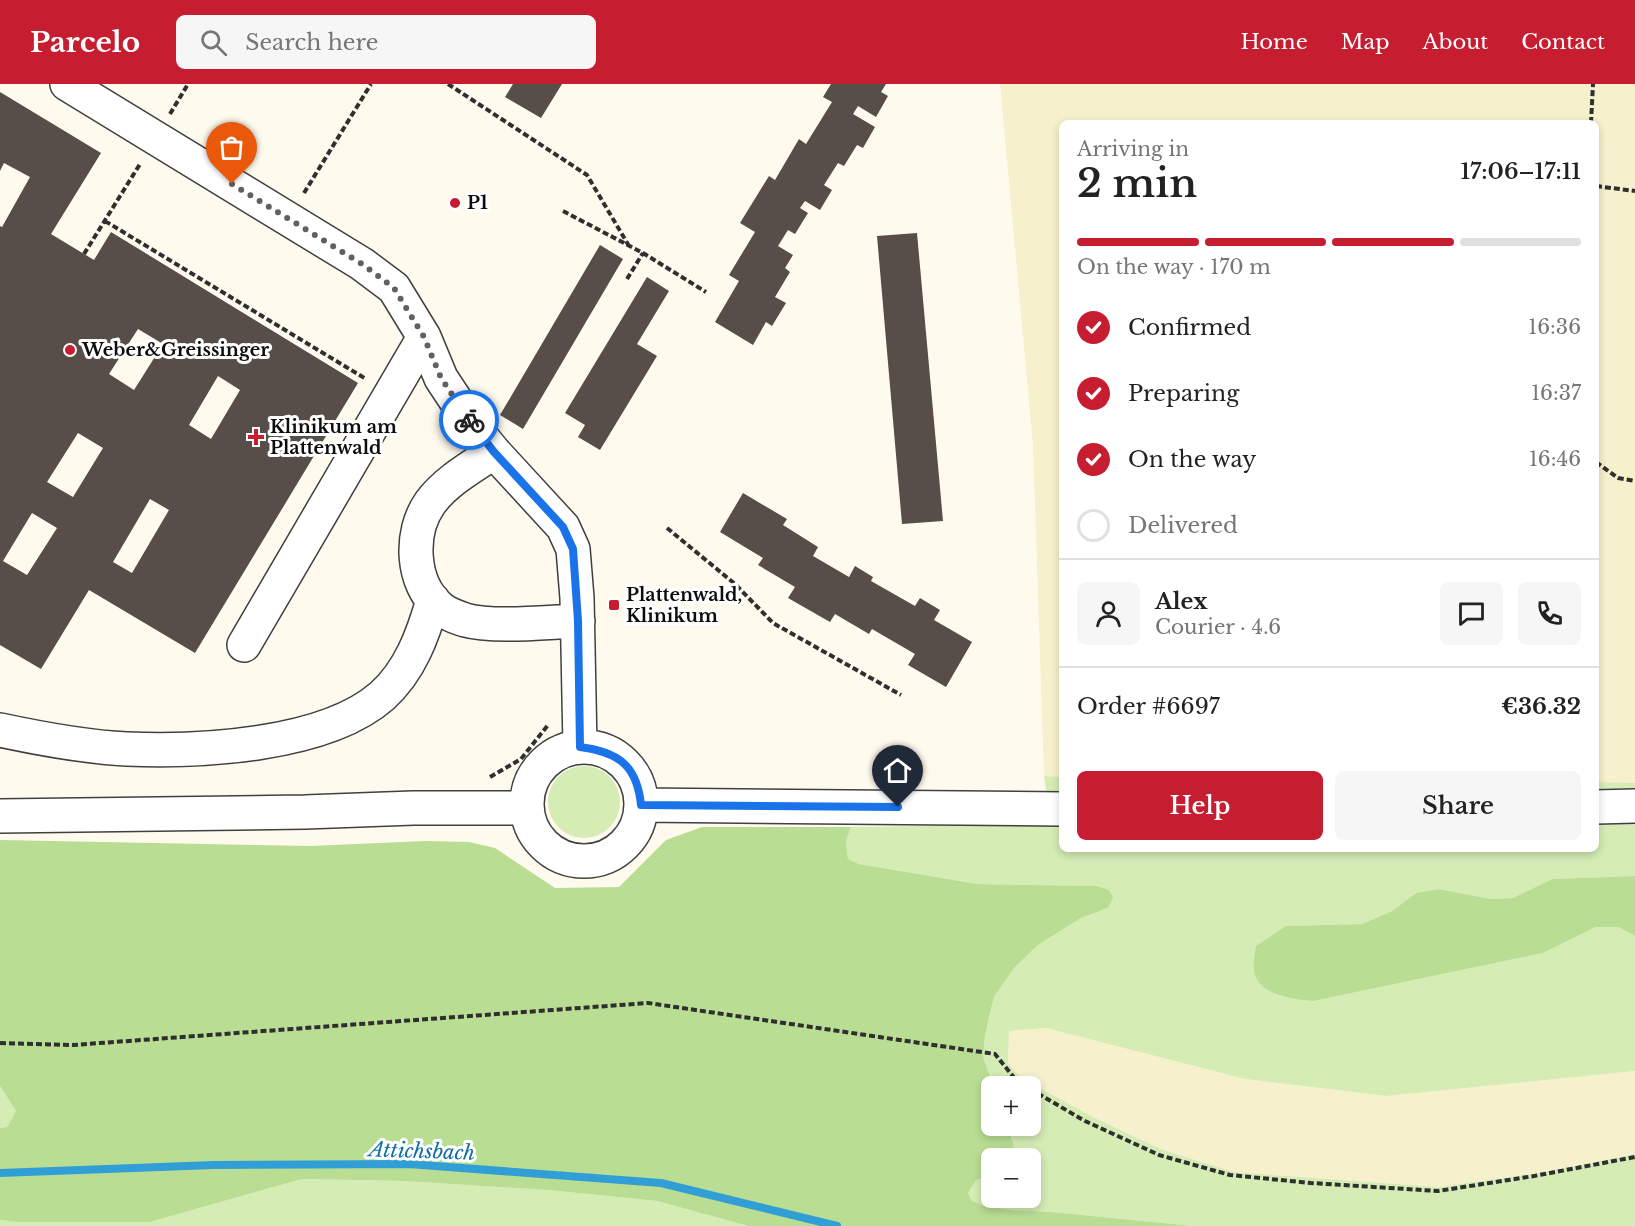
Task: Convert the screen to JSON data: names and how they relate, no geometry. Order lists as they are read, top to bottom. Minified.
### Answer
{"water":["Attichsbach"],"places":{"other":["P1","Weber&Greissinger"],"health":["Klinikum am Plattenwald"],"transit":["Plattenwald, Klinikum"]},"page":{"header":"Parcelo","search":"Search here","nav":["Home","Map","About","Contact"],"heading":["2 min","Arriving in","17:06–17:11"],"panel":["Alex","Courier · 4.6","Order #6697","€36.32"],"bar":"On the way · 170 m","list":[["Confirmed","16:36"],["Preparing","16:37"],["On the way","16:46"],"Delivered"],"buttons":["Help","Share"],"map_buttons":["+","−"]}}
